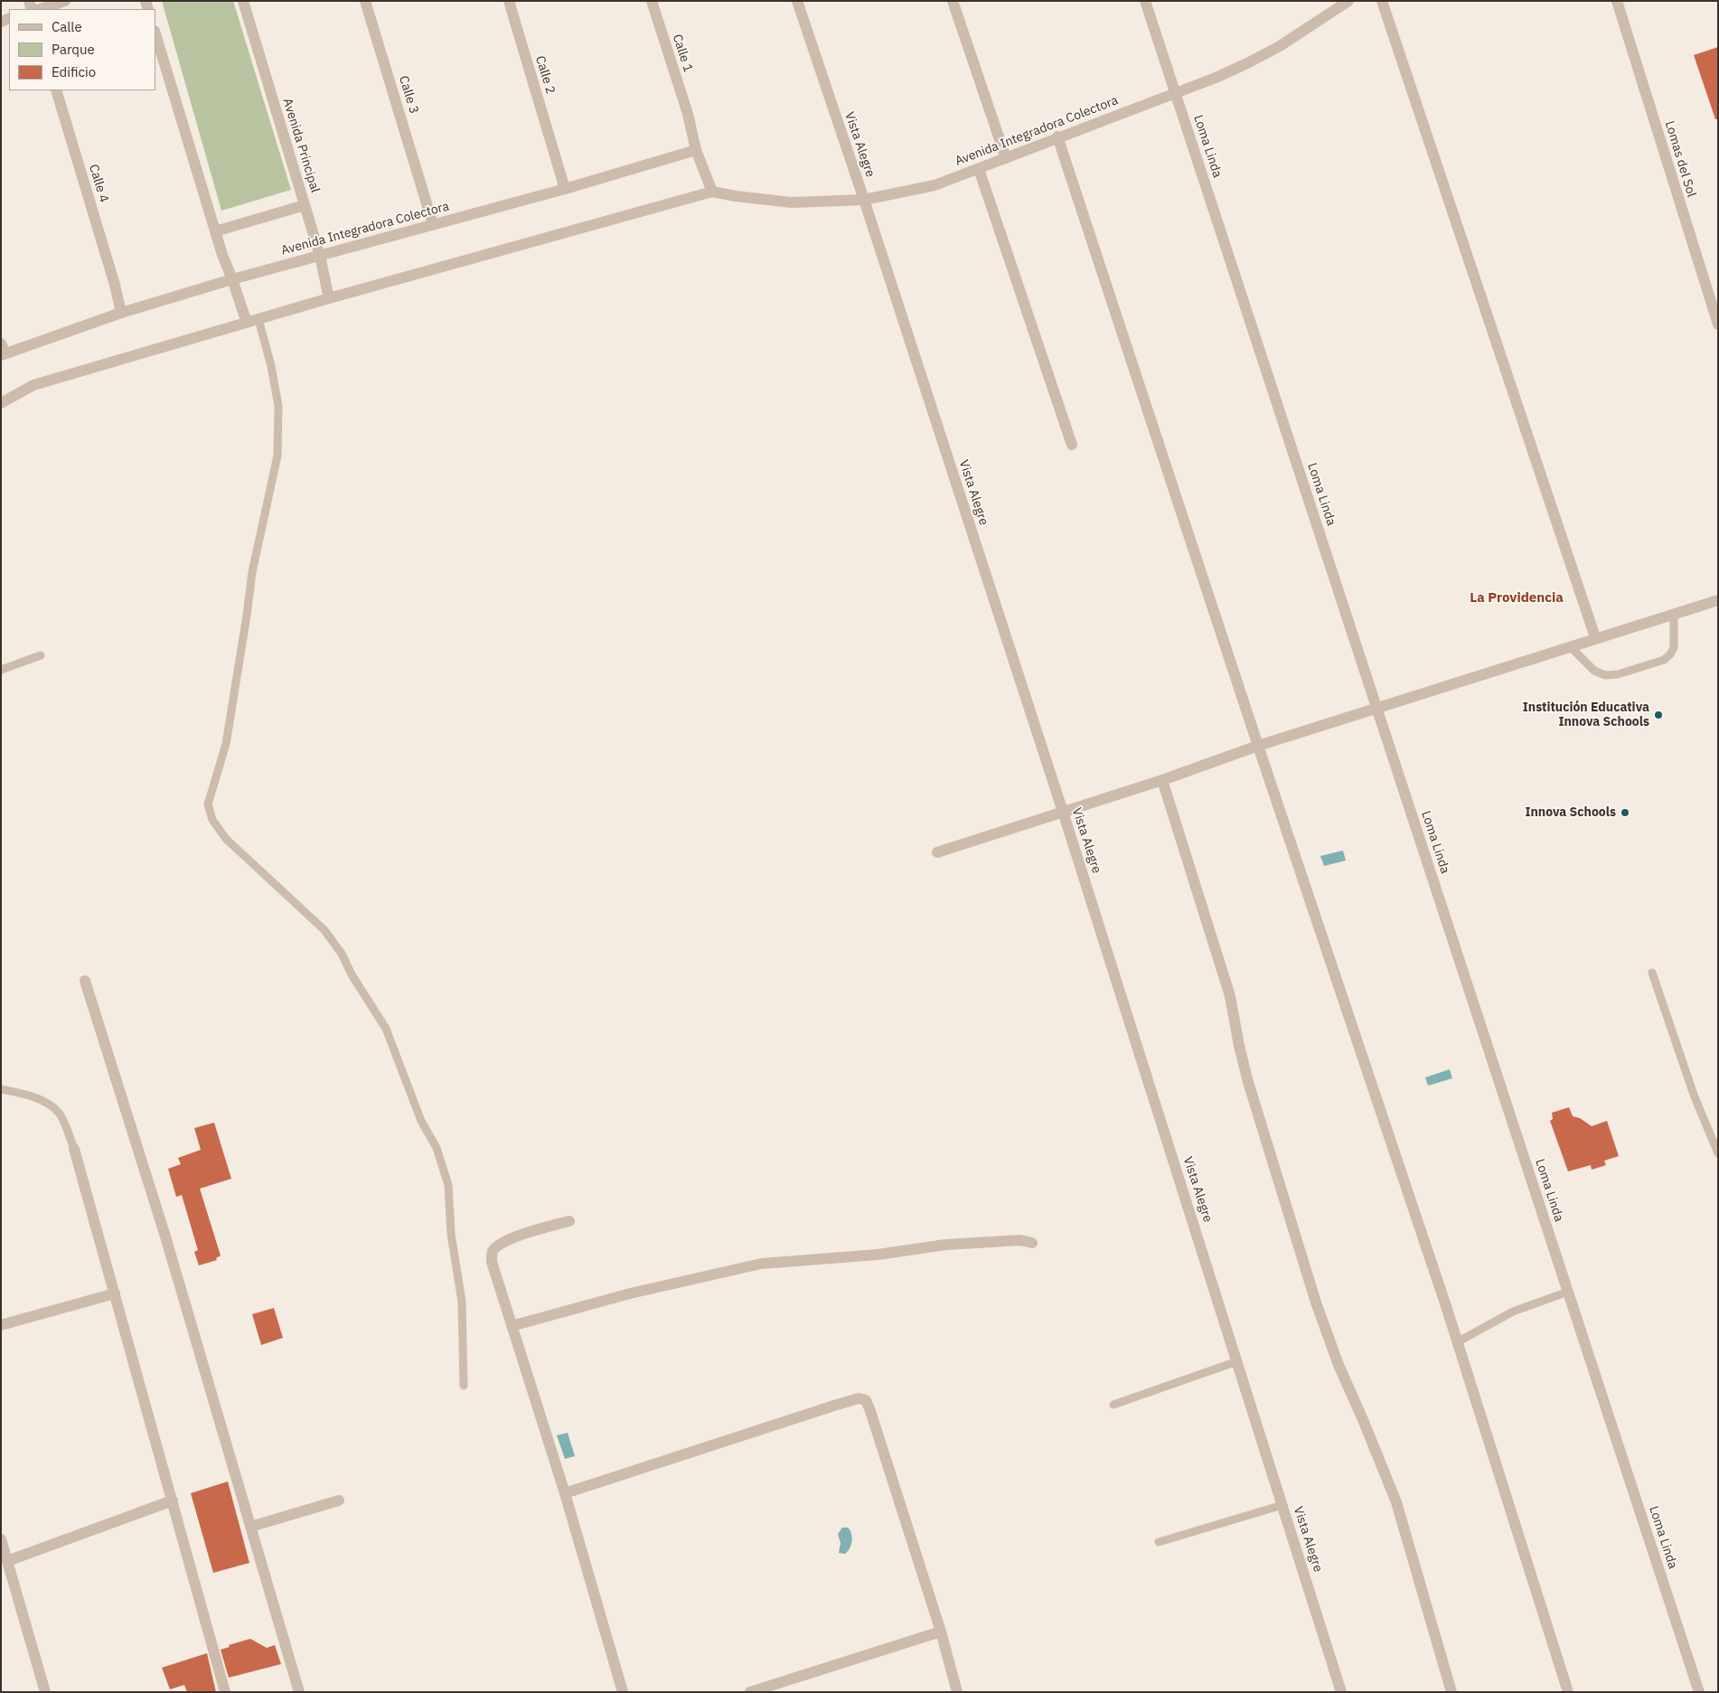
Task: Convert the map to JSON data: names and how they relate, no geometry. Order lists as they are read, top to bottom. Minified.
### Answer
{"streets":{"street":["Calle 1","Calle 2","Calle 3","Avenida Integradora Colectora","Vista Alegre","Avenida Principal","Loma Linda","Lomas del Sol","Calle 4"]},"crossings":[["Calle 1","Avenida Integradora Colectora"],["Calle 2","Avenida Integradora Colectora"],["Calle 3","Avenida Integradora Colectora"],["Avenida Integradora Colectora","Vista Alegre"],["Avenida Integradora Colectora","Avenida Principal"],["Avenida Integradora Colectora","Loma Linda"],["Avenida Integradora Colectora","Calle 4"]],"districts":["La Providencia"],"places":["Institución Educativa Innova Schools","Innova Schools"],"legend":["Calle","Parque","Edificio"]}
